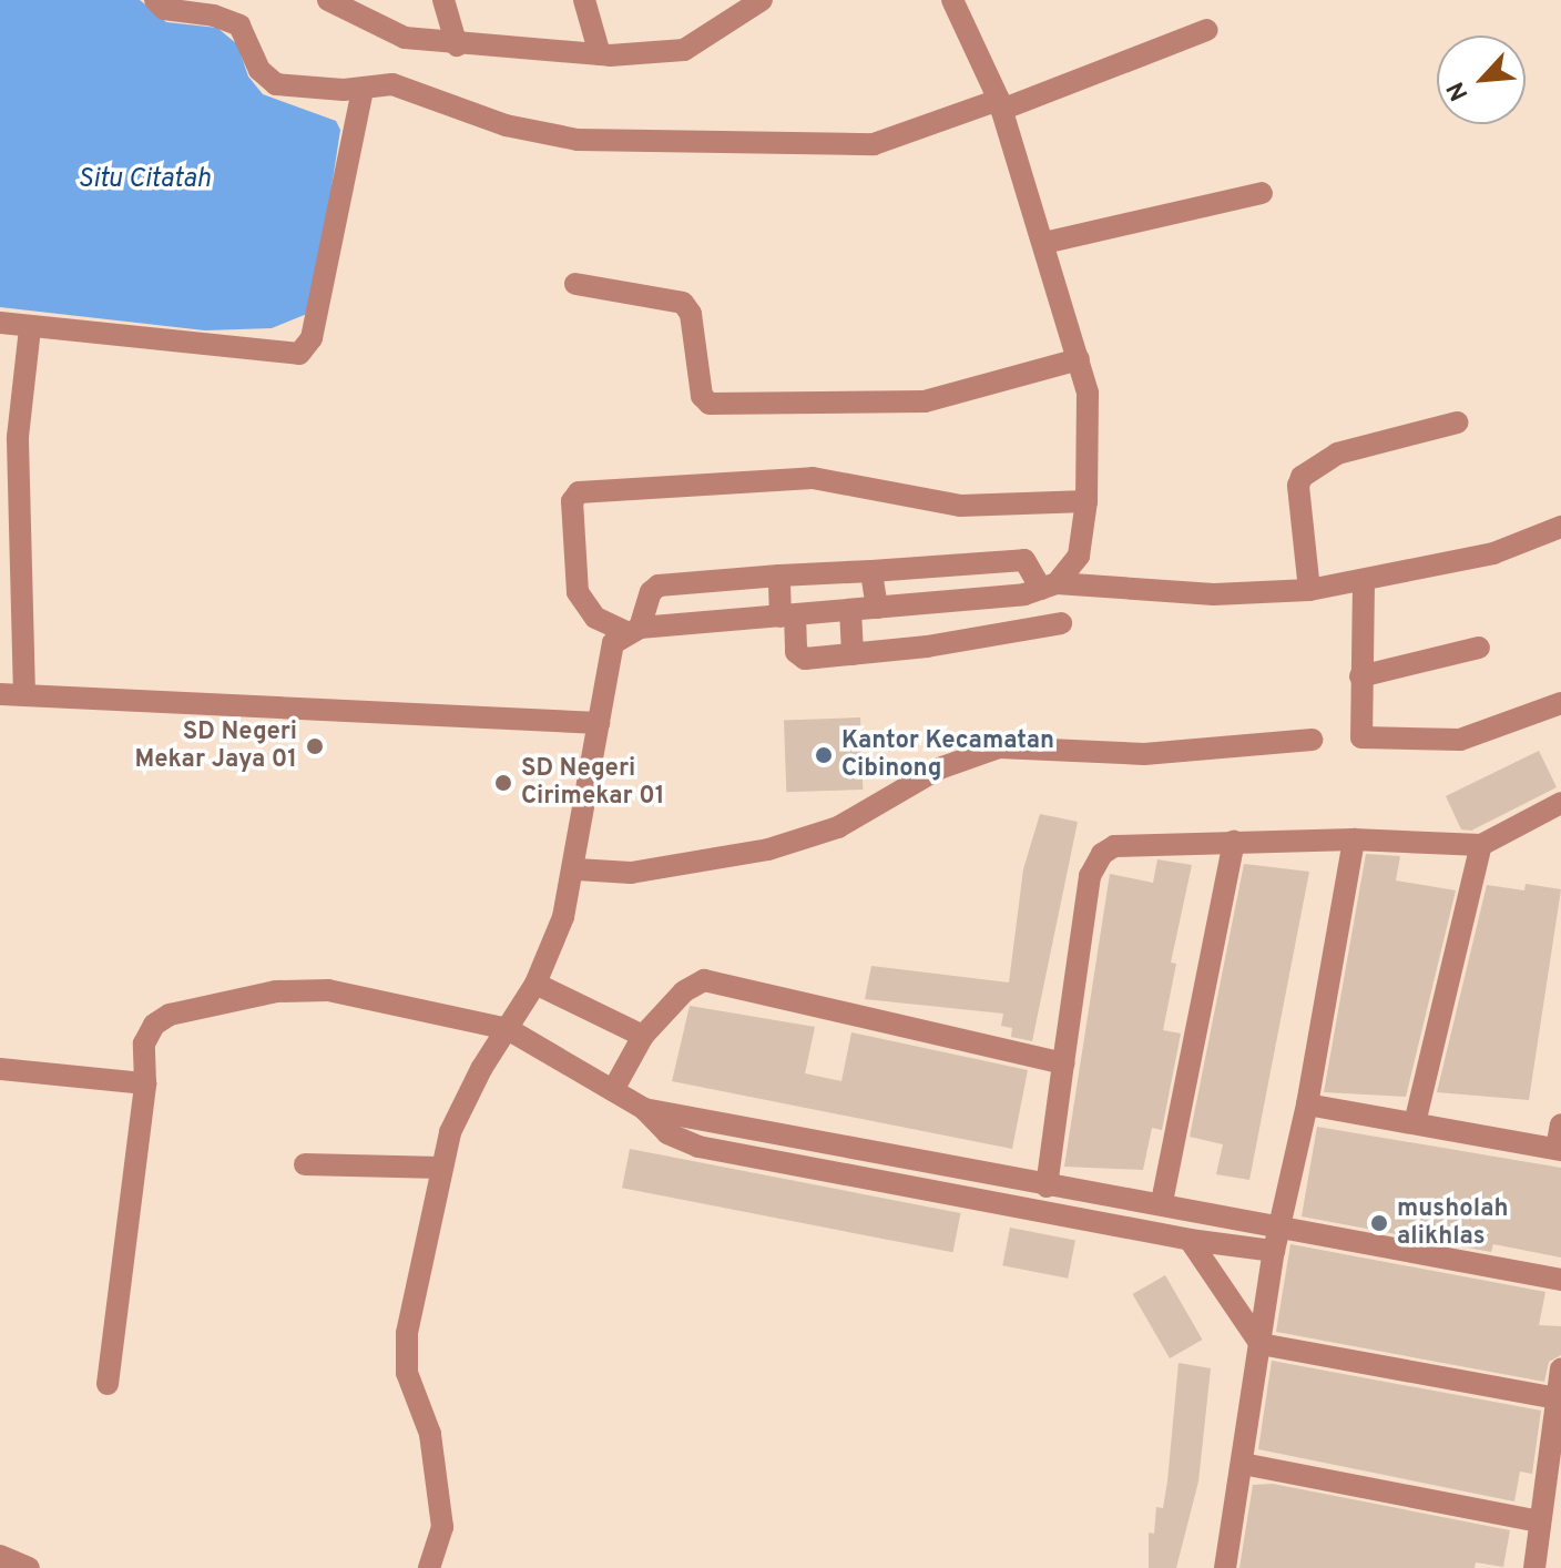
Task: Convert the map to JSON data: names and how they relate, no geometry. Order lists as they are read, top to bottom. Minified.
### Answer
{"water":["Situ Citatah"],"places":["SD Negeri Mekar Jaya 01","Kantor Kecamatan Cibinong","SD Negeri Cirimekar 01","musholah alikhlas"],"north":"bottom left"}
